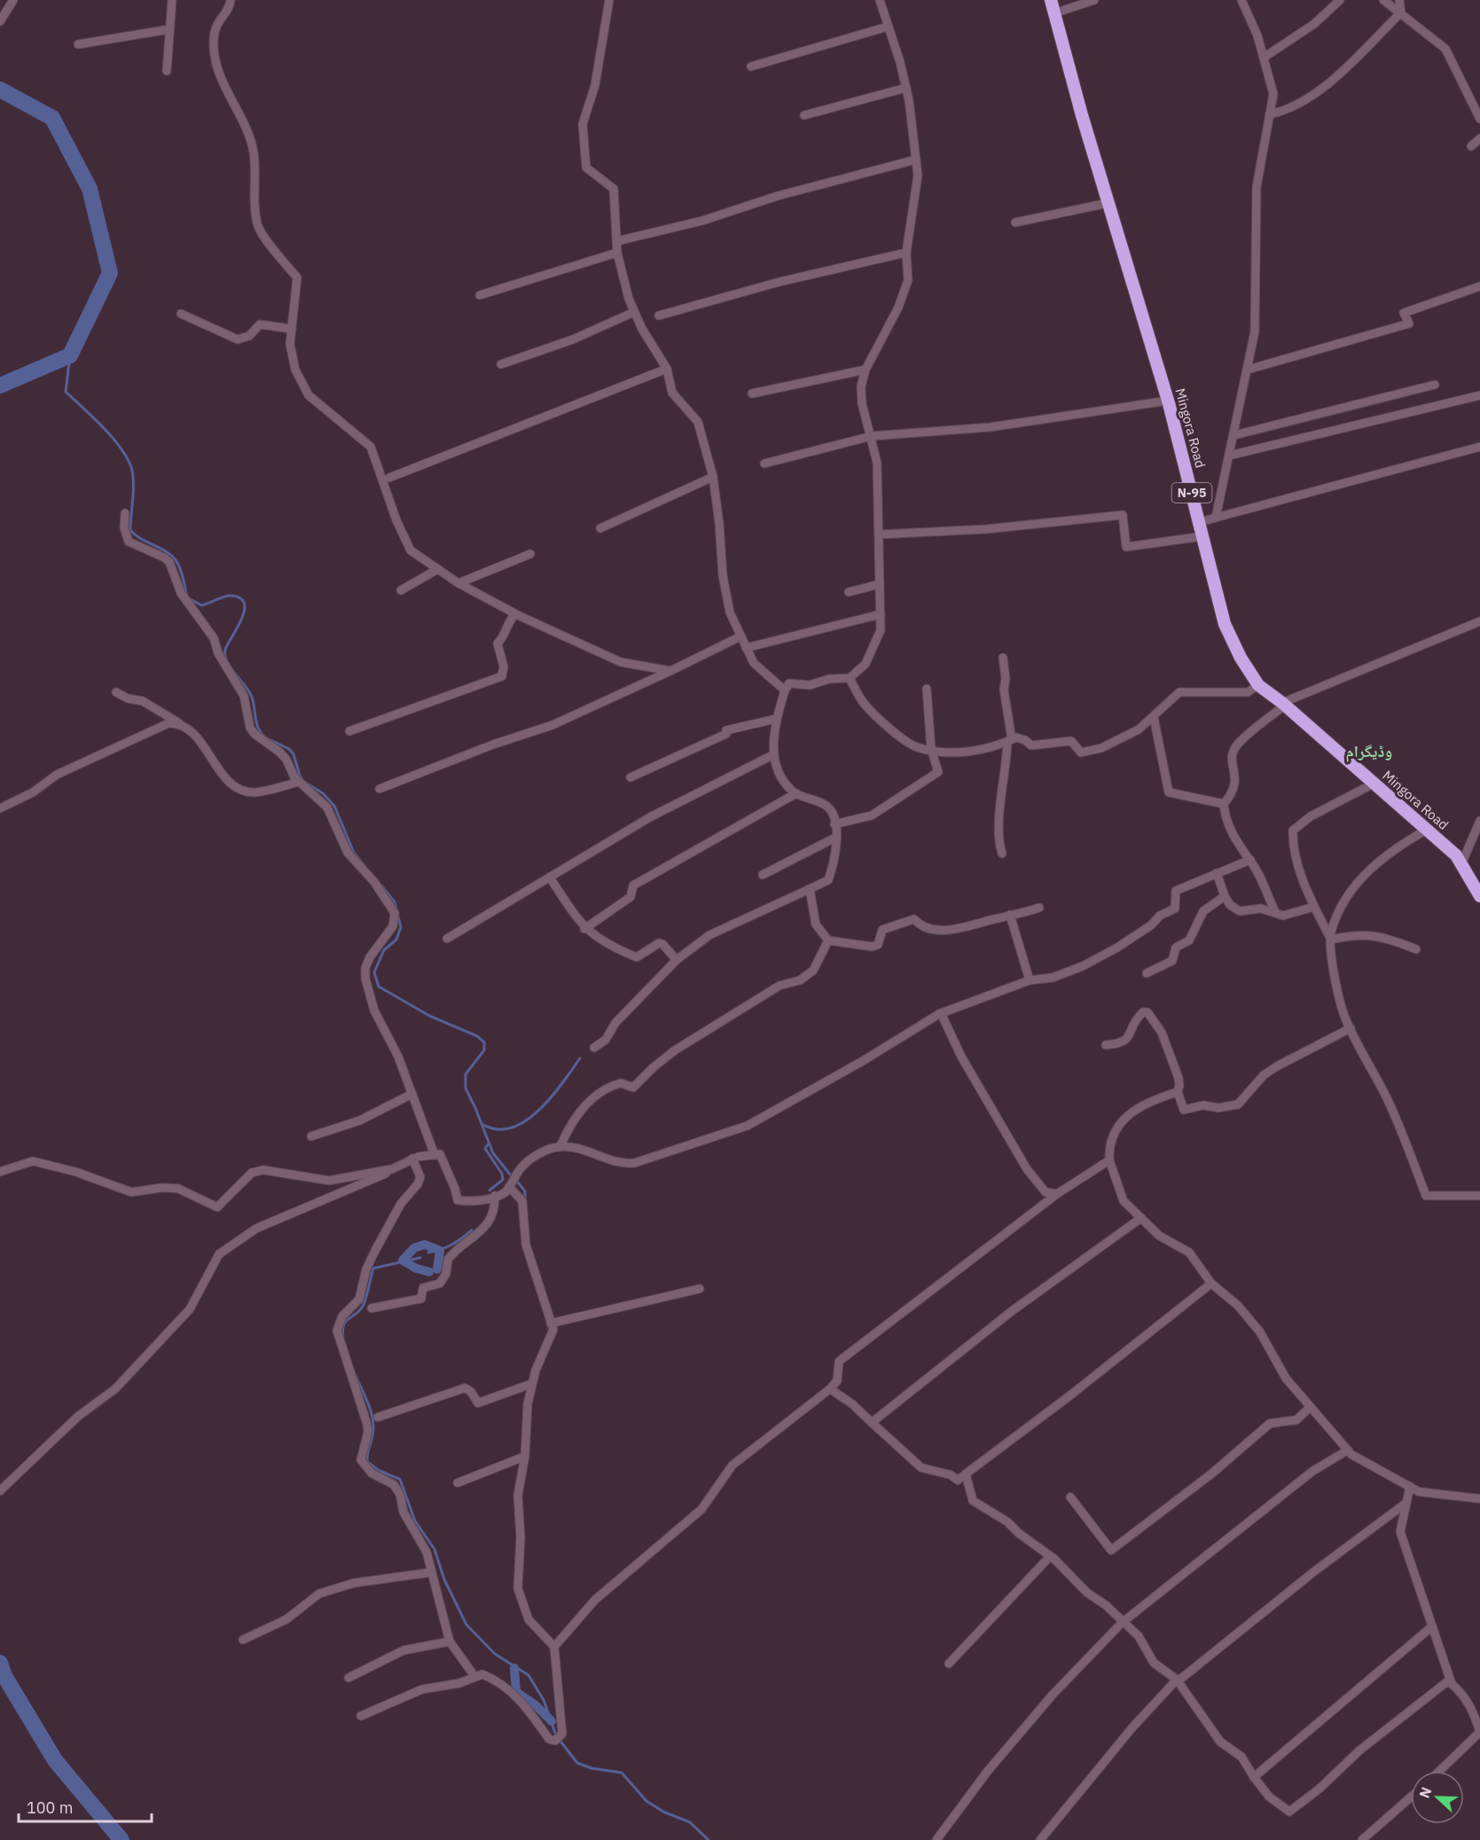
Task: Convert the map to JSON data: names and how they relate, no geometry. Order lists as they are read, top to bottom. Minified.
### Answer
{"streets":{"highway":["Mingora Road","N-95"]},"districts":["وڈیگرام"],"scale_bar":"100 m","north":"left"}
